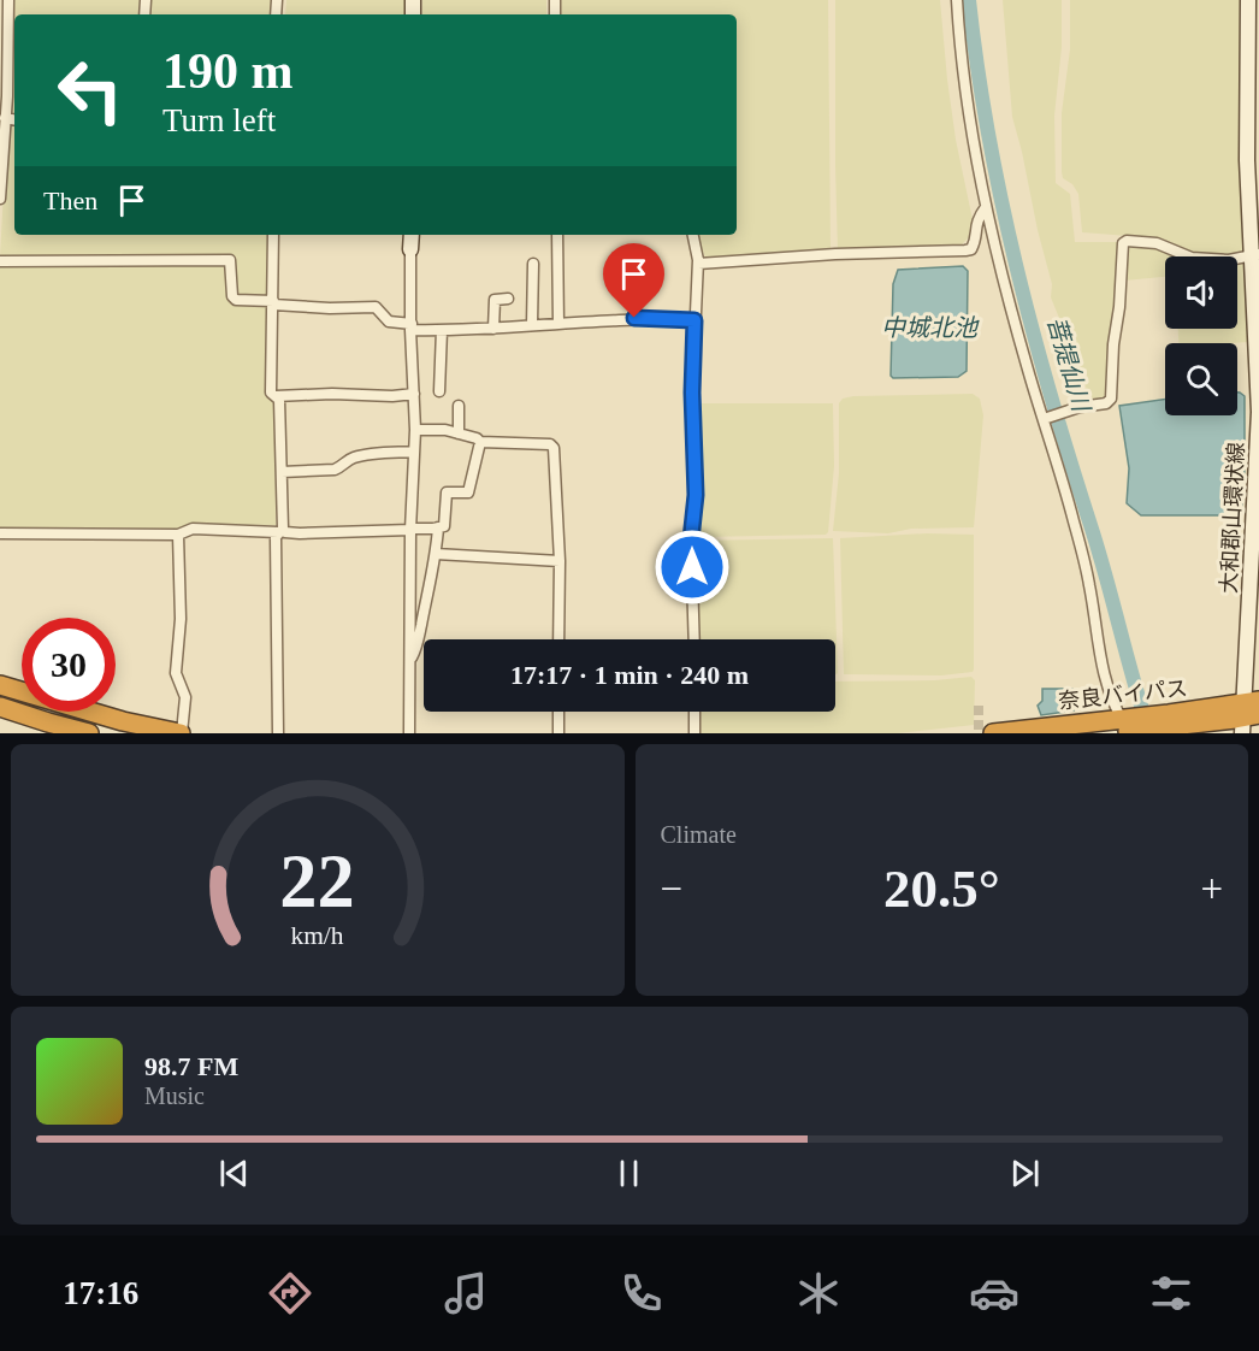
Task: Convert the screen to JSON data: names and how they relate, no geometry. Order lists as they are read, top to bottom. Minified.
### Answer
{"streets":{"highway":["奈良バイパス"],"main road":["大和郡山環状線"]},"crossings":[["大和郡山環状線","奈良バイパス"]],"water":["中城北池","菩提仙川"],"page":{"turn":["190 m","Turn left"],"then":"Then","limit":"30","trip":"17:17 · 1 min · 240 m","tile":"Climate","heat":["−","20.5°","+"],"song":["98.7 FM","Music"],"tabs":"17:16","gauge":["22","km/h"]}}
